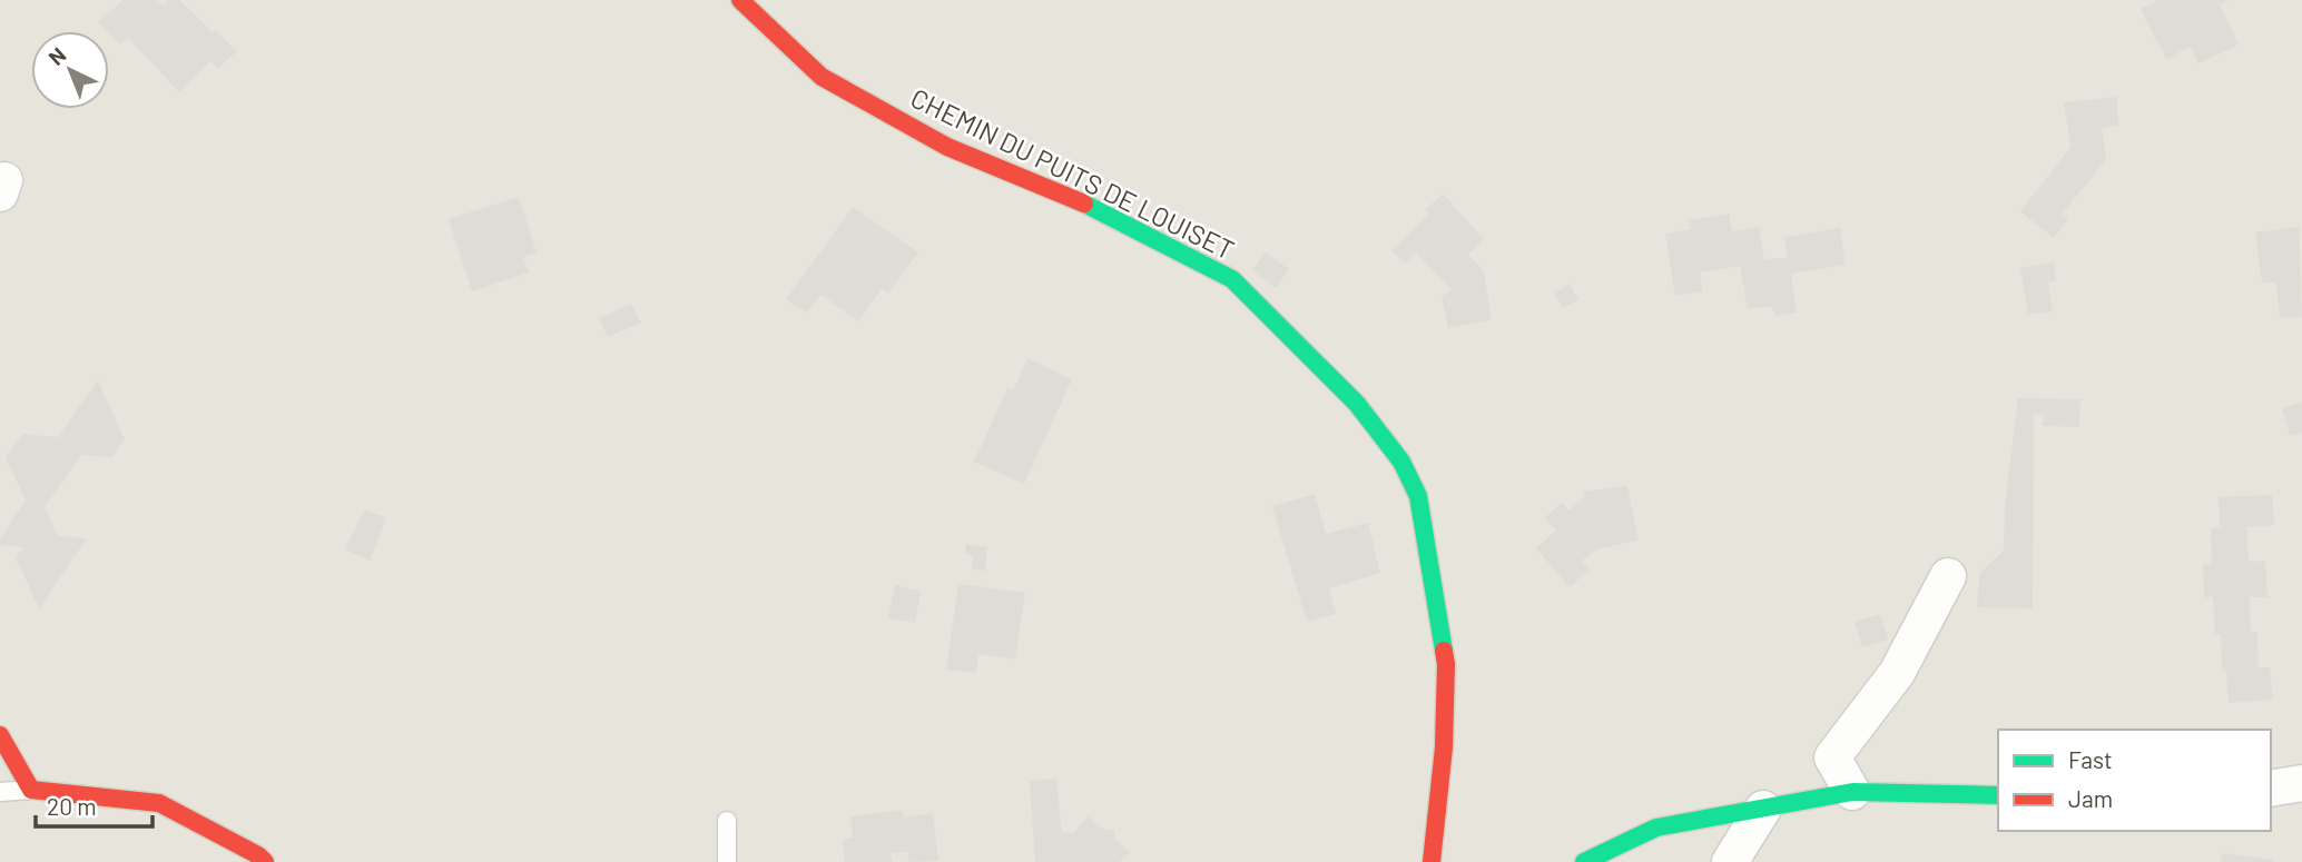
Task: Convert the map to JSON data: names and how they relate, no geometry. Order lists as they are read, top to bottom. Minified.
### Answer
{"streets":{"street":["CHEMIN DU PUITS DE LOUISET"]},"legend":["Fast","Jam"],"scale_bar":"20 m","north":"top left"}
